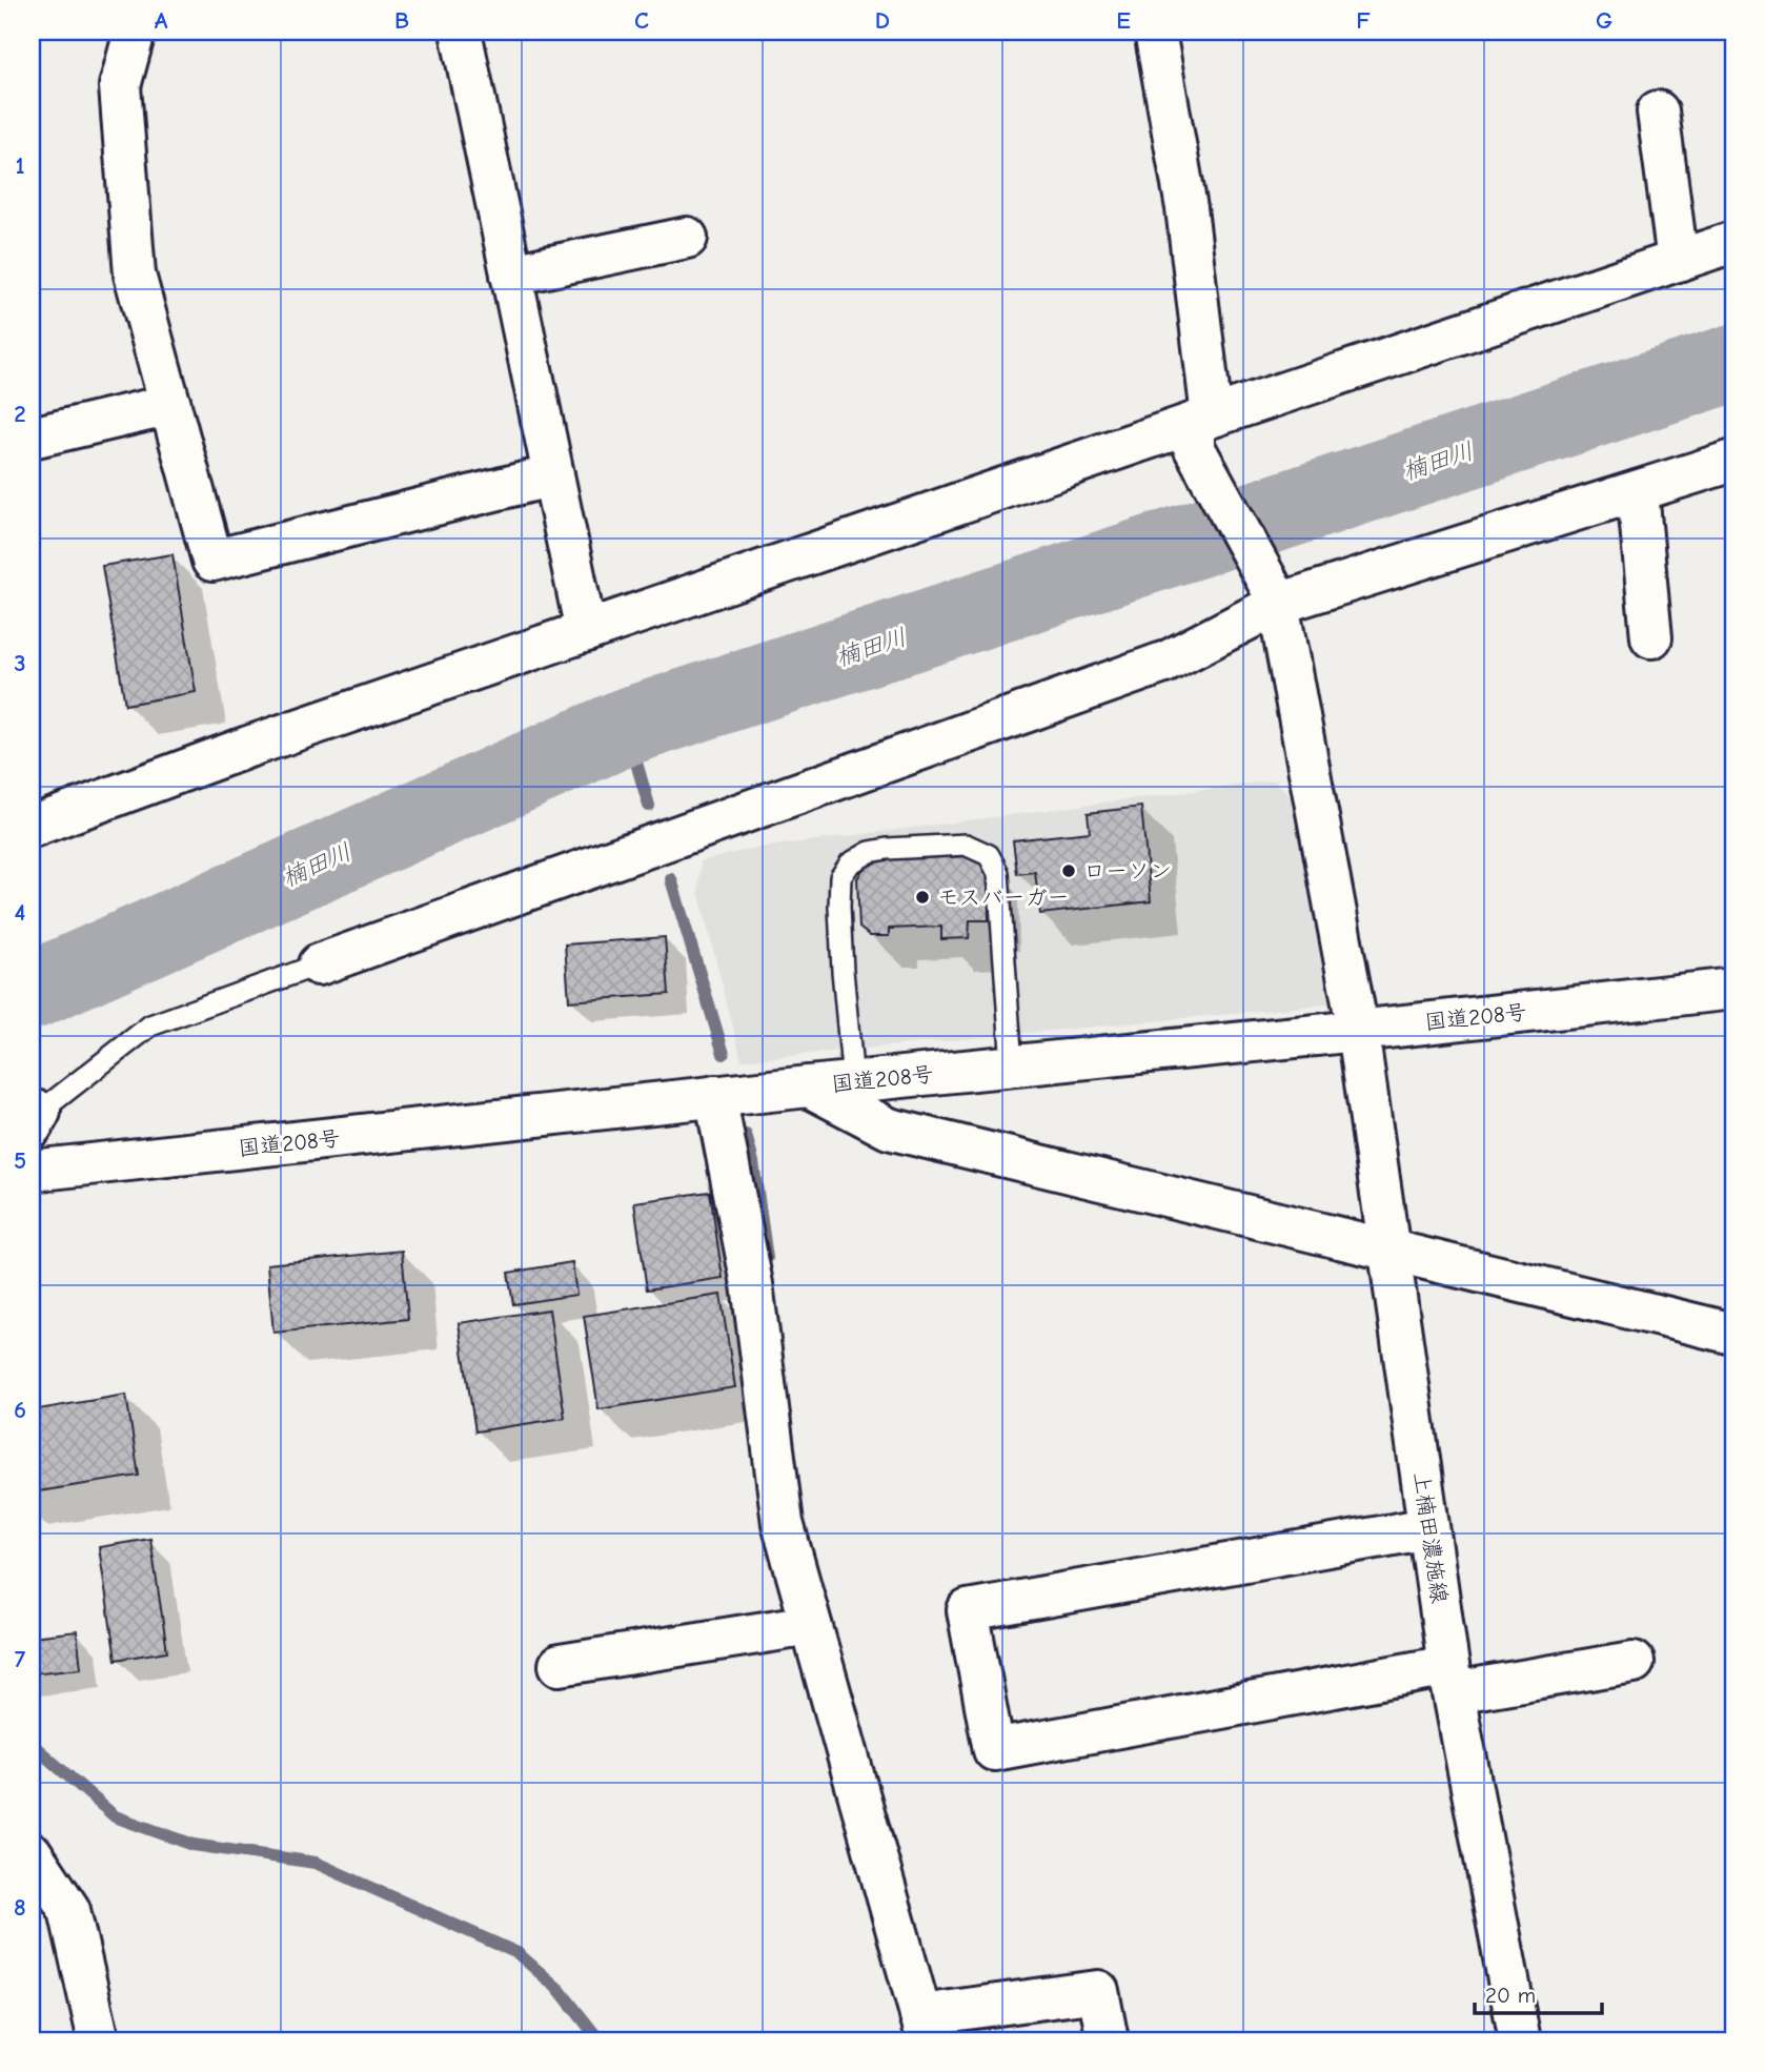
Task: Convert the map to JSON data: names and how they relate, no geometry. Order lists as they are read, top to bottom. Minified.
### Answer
{"streets":{"main road":["国道208号","上楠田濃施線"]},"crossings":[["国道208号","上楠田濃施線"]],"water":["楠田川"],"places":["ローソン","モスバーガー"],"scale_bar":"20 m","grid":{"columns":["A","B","C","D","E","F","G"],"rows":["1","2","3","4","5","6","7","8"]}}
